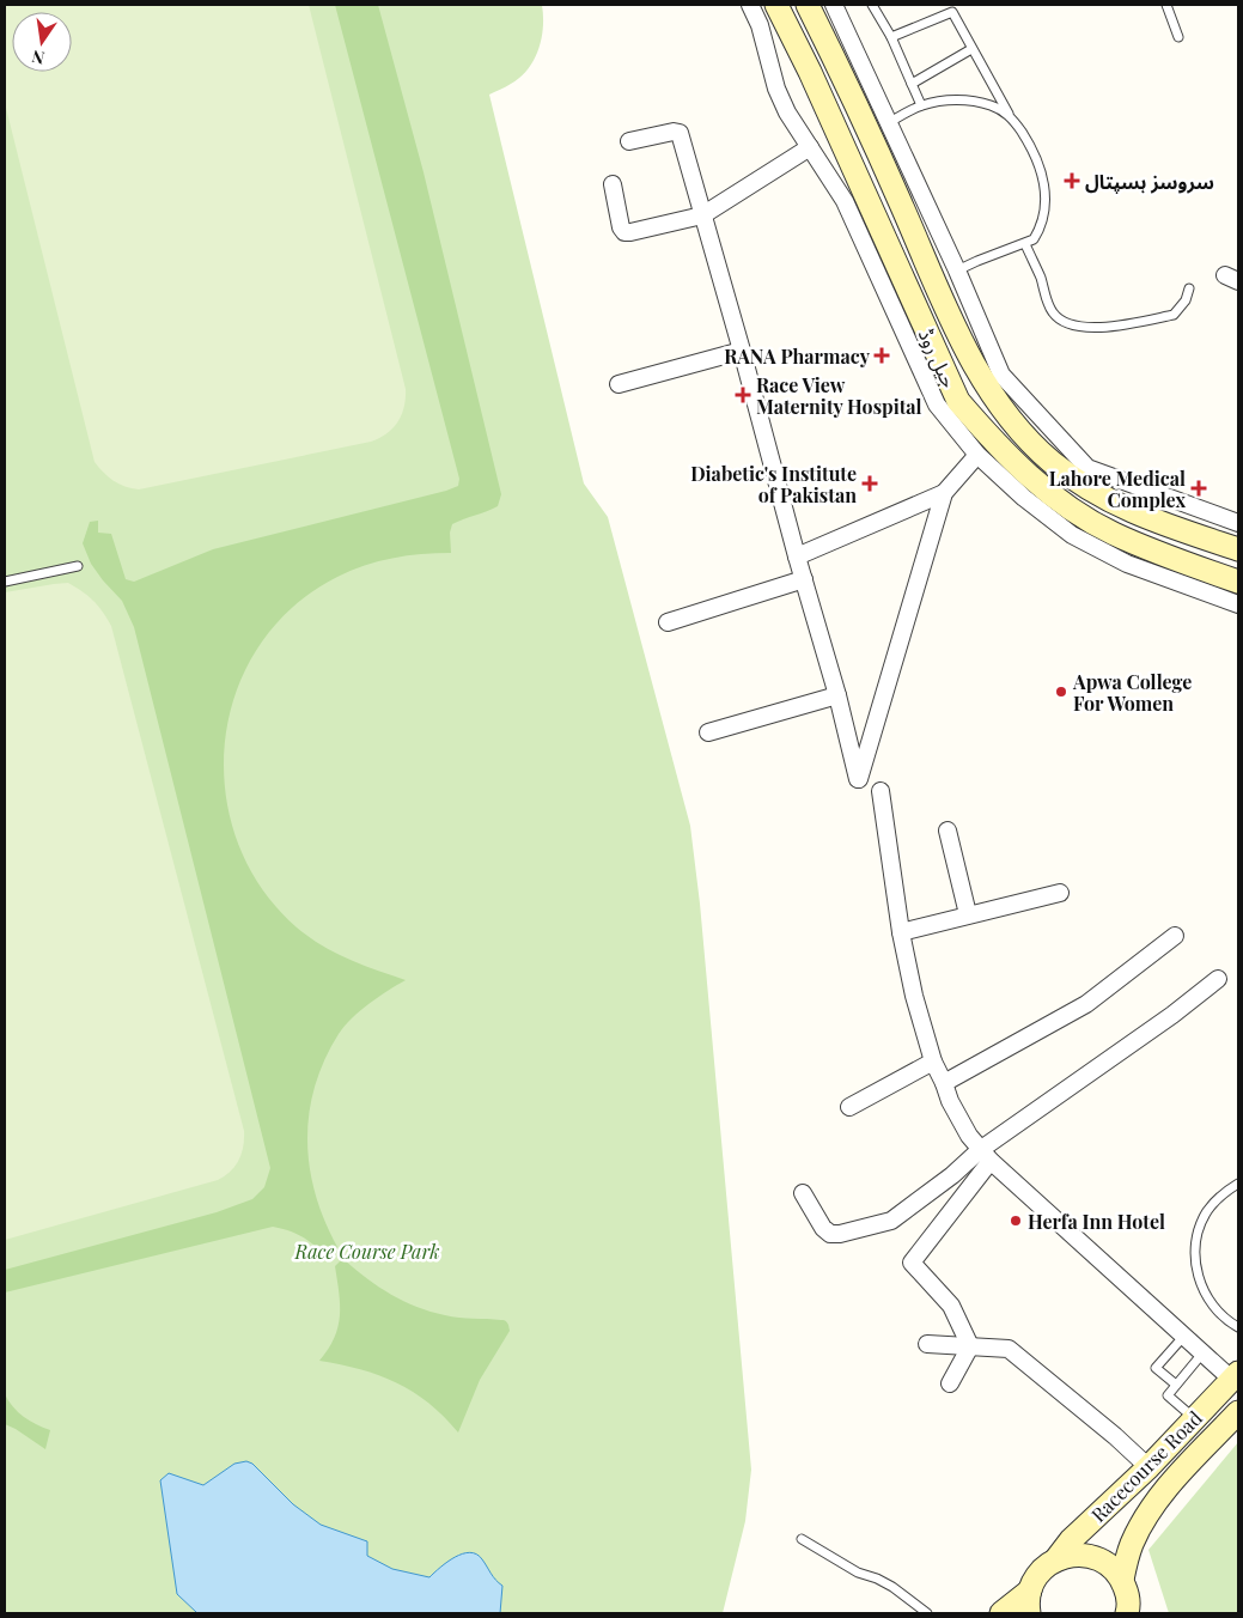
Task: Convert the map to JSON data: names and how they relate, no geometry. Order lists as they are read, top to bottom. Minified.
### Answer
{"streets":{"main road":["جیل روڈ","Racecourse Road"]},"parks":["Race Course Park"],"places":{"health":["سروسز ہسپتال","RANA Pharmacy","Race View Maternity Hospital","Diabetic's Institute of Pakistan","Lahore Medical Complex"],"other":["Apwa College For Women","Herfa Inn Hotel"]},"north":"bottom"}
